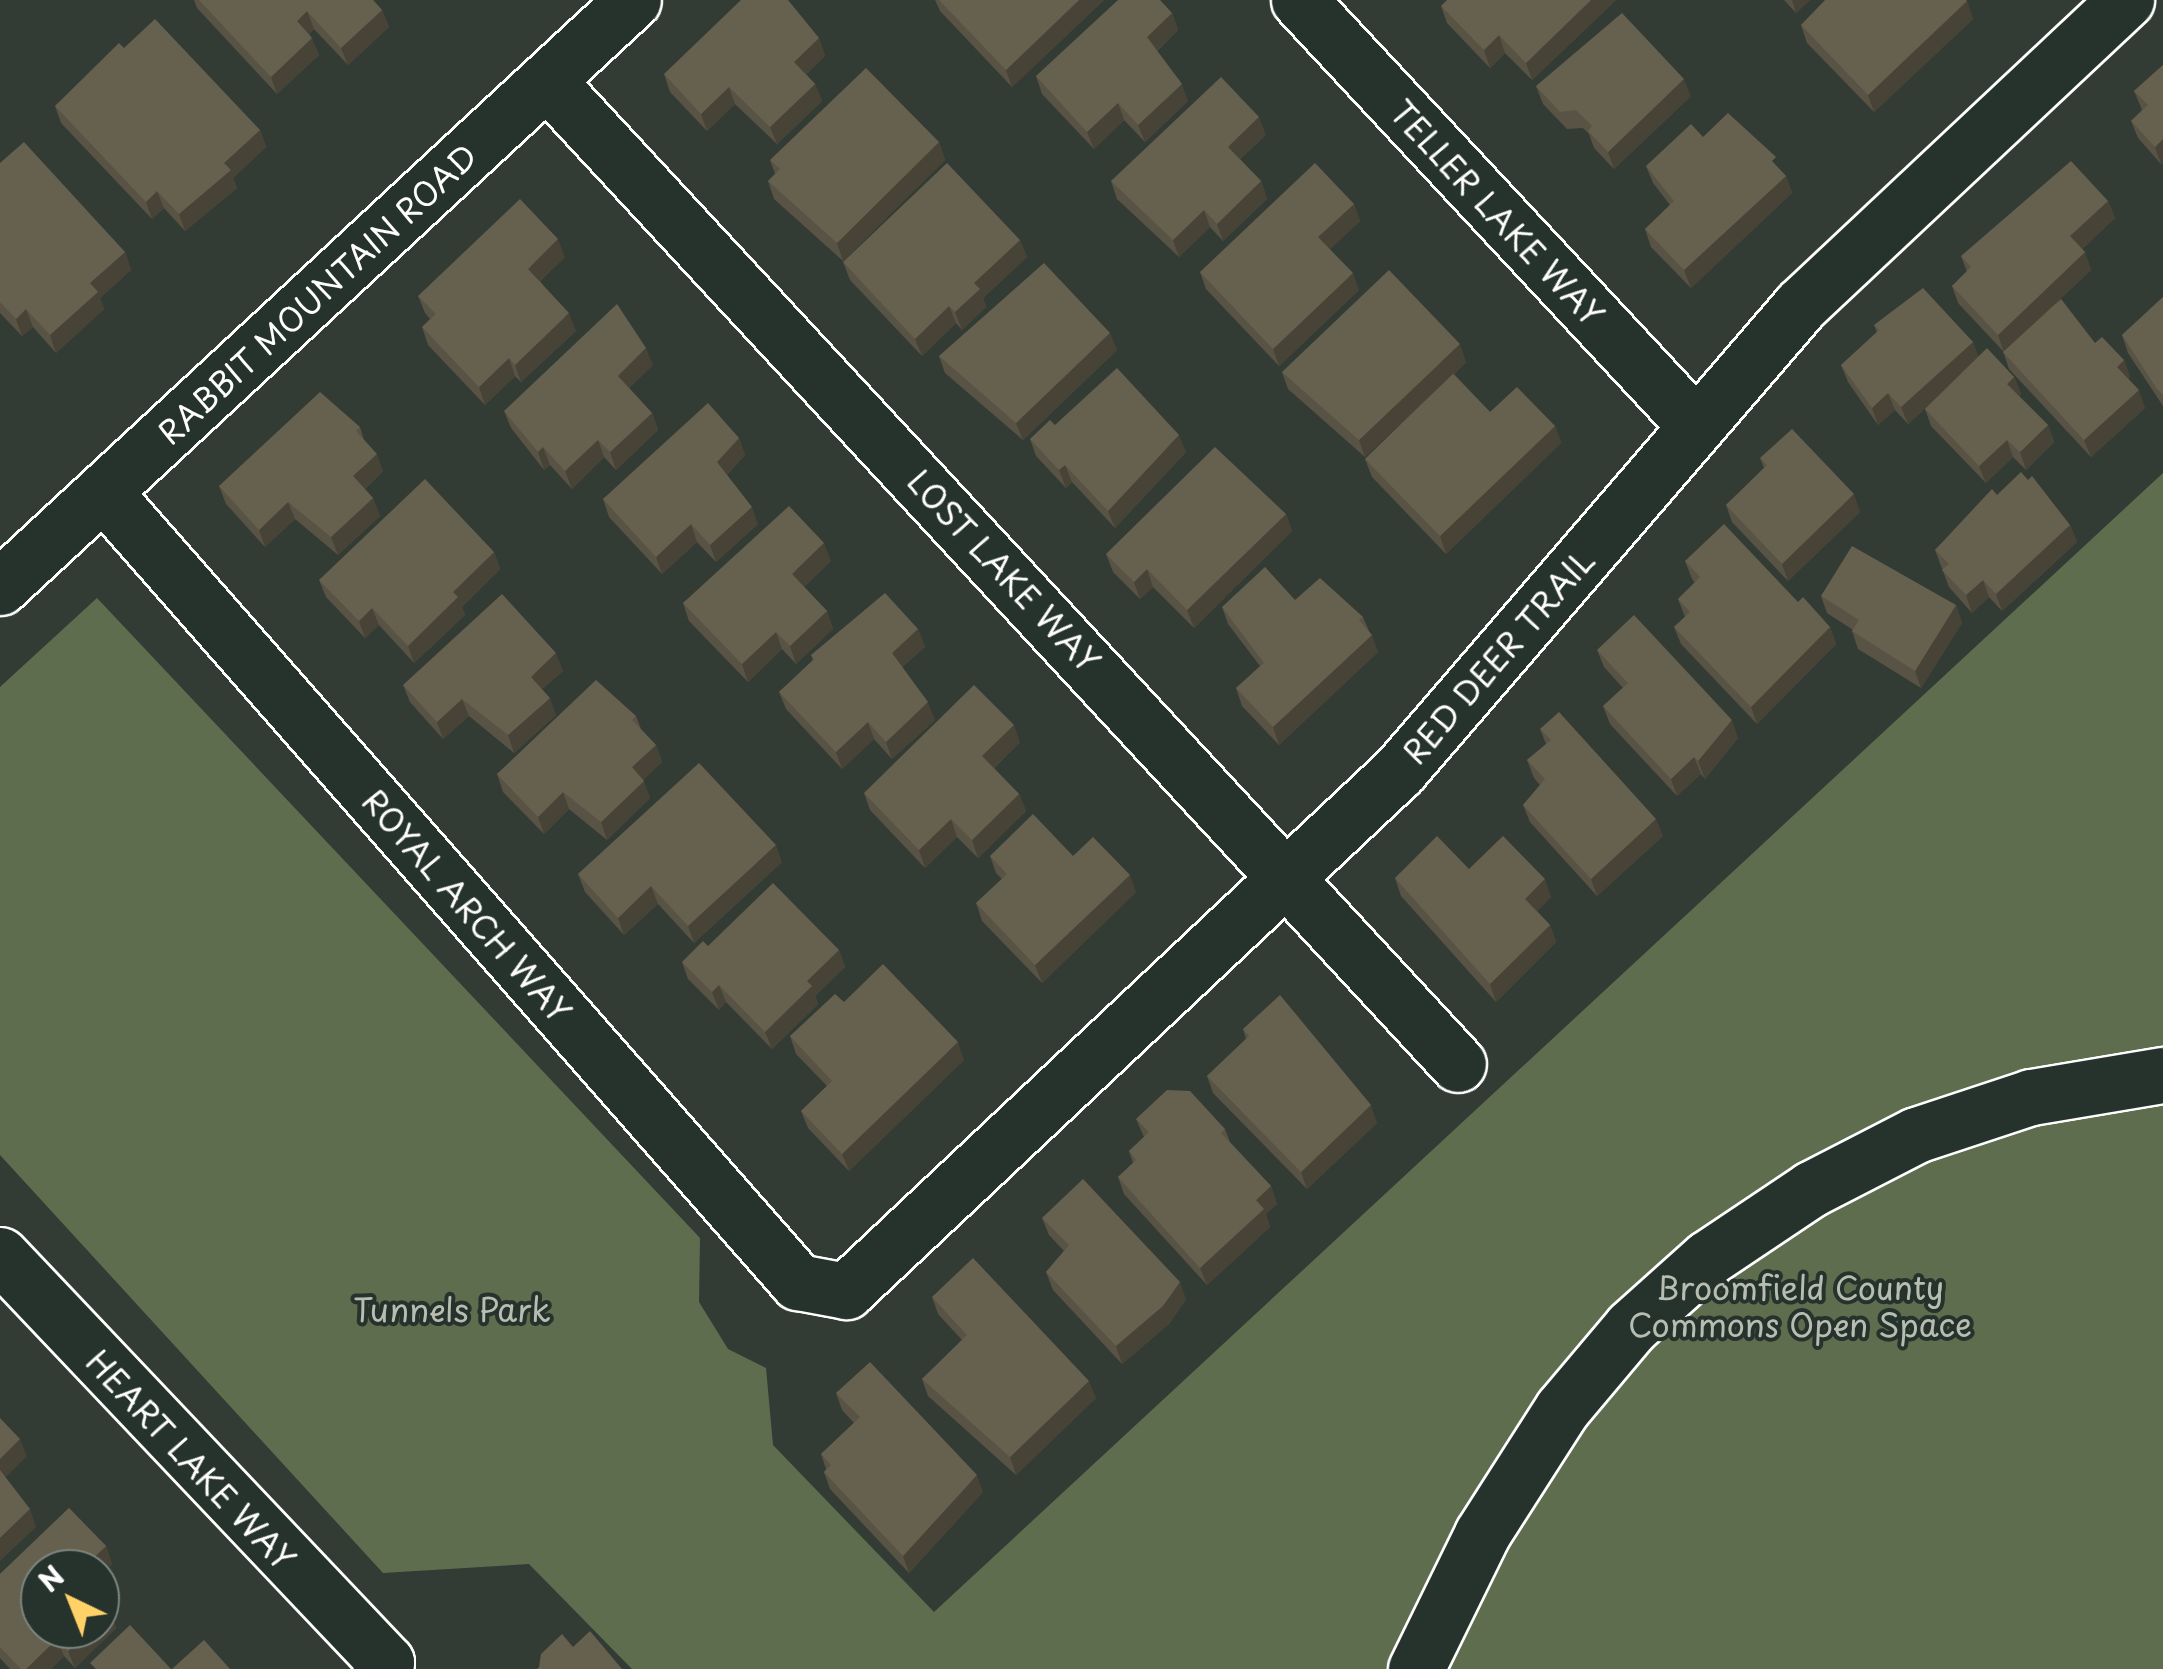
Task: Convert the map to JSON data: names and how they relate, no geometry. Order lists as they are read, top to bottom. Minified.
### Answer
{"streets":{"street":["TELLER LAKE WAY","RABBIT MOUNTAIN ROAD","LOST LAKE WAY","RED DEER TRAIL","ROYAL ARCH WAY","HEART LAKE WAY"]},"crossings":[["TELLER LAKE WAY","RED DEER TRAIL"],["RABBIT MOUNTAIN ROAD","LOST LAKE WAY"],["RABBIT MOUNTAIN ROAD","ROYAL ARCH WAY"],["LOST LAKE WAY","RED DEER TRAIL"],["RED DEER TRAIL","ROYAL ARCH WAY"]],"parks":["Broomfield County Commons Open Space","Tunnels Park"],"north":"top left"}
